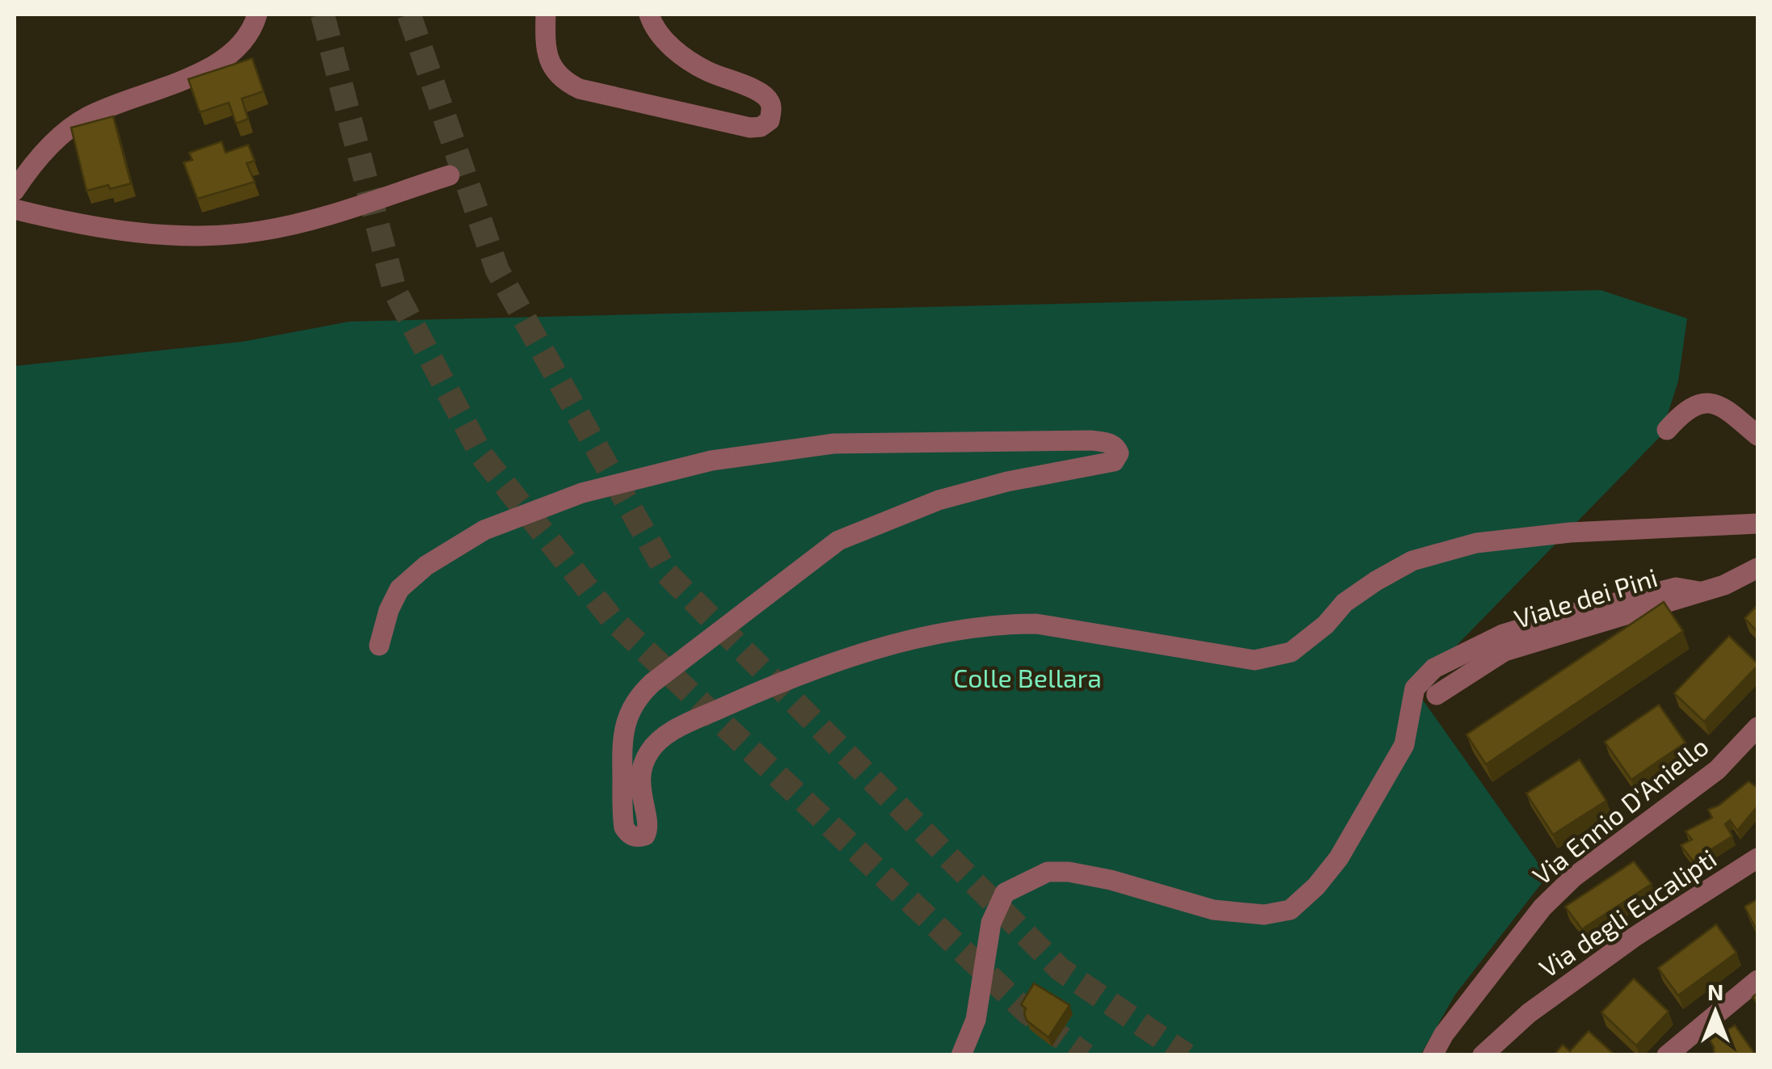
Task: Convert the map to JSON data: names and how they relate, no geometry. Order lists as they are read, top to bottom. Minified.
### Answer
{"streets":{"street":["Viale dei Pini","Via Ennio D'Aniello","Via degli Eucalipti"]},"parks":["Colle Bellara"],"north":"top"}
